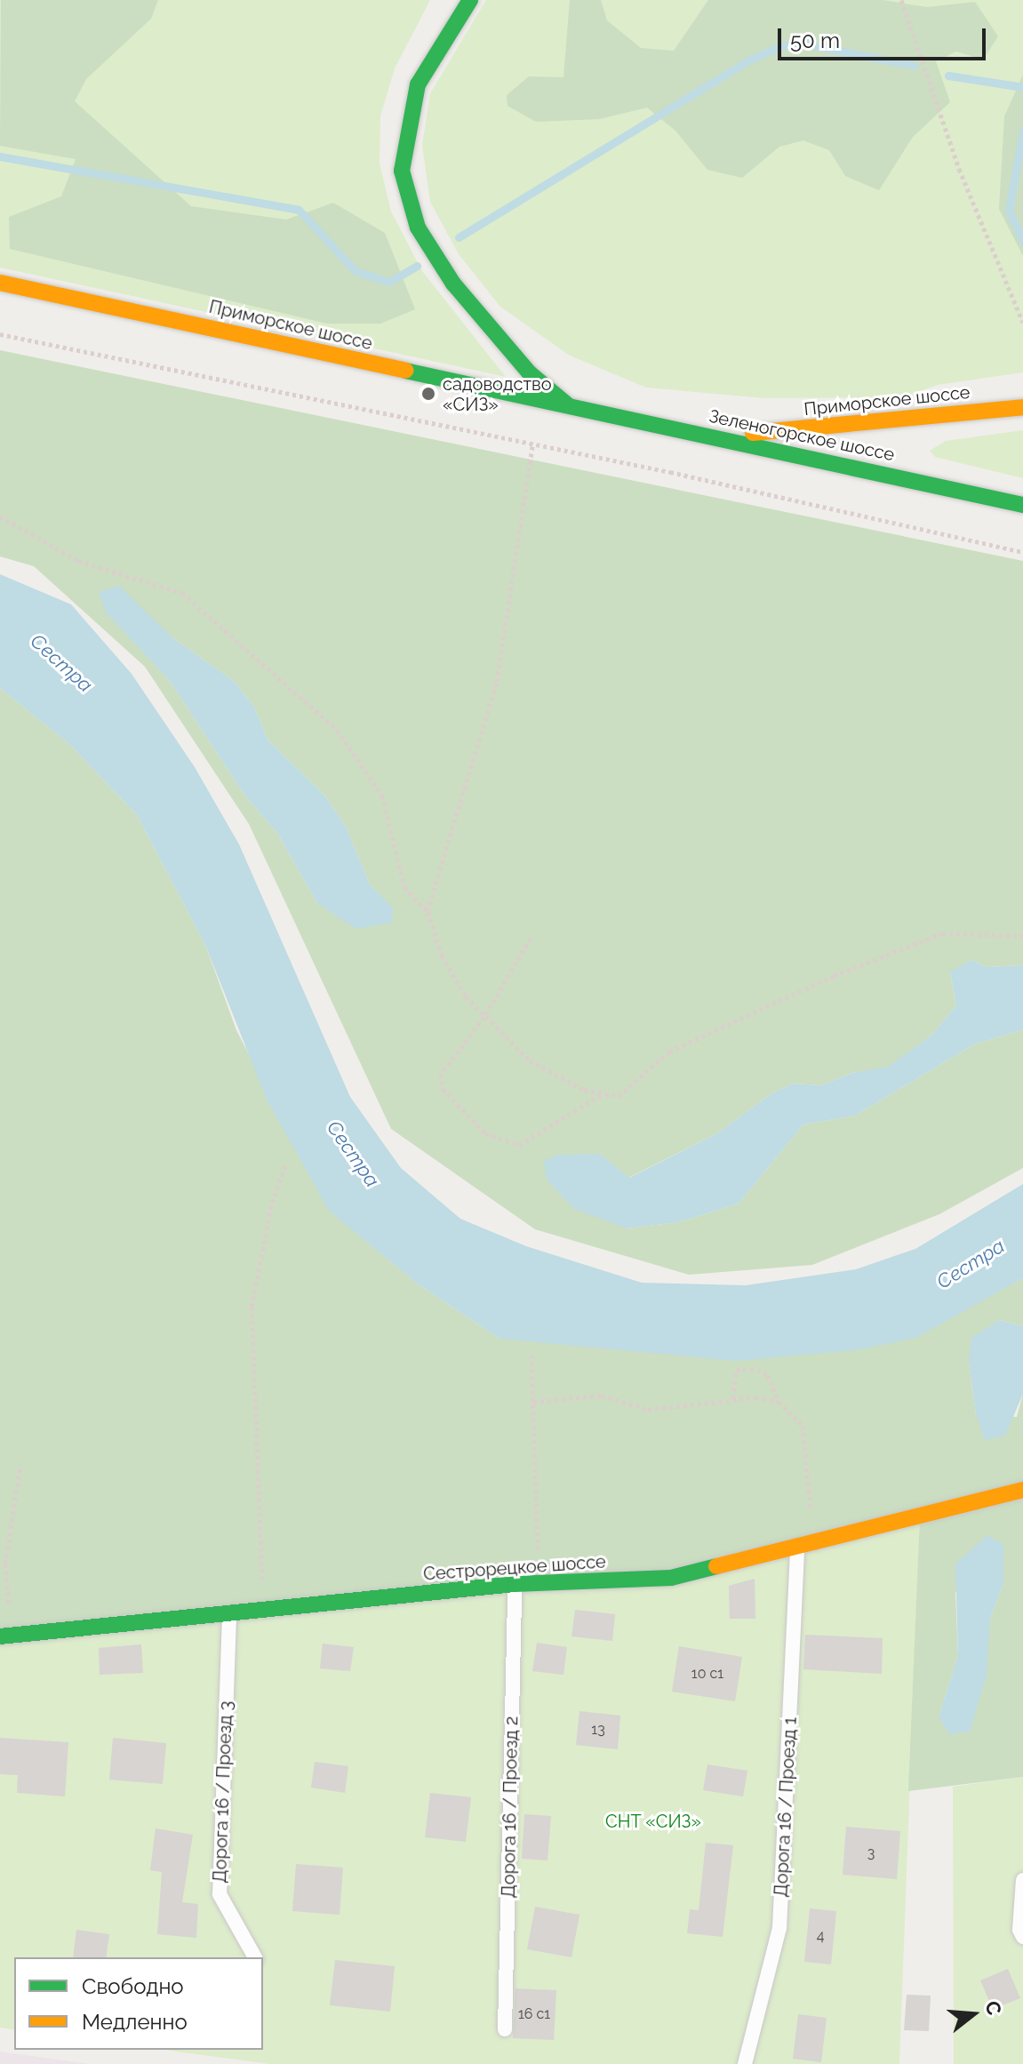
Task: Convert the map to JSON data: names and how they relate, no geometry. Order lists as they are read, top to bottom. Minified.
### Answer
{"streets":{"main road":["Приморское шоссе","Зеленогорское шоссе","Сестрорецкое шоссе"],"lane":["Дорога 16 / Проезд 3","Дорога 16 / Проезд 2","Дорога 16 / Проезд 1"]},"crossings":[["Приморское шоссе","Зеленогорское шоссе"],["Сестрорецкое шоссе","Дорога 16 / Проезд 3"],["Сестрорецкое шоссе","Дорога 16 / Проезд 2"],["Сестрорецкое шоссе","Дорога 16 / Проезд 1"]],"water":["Сестра"],"parks":["СНТ «СИЗ»"],"places":["садоводство «СИЗ»"],"house_numbers":["10 с1","13","3","4","16 с1"],"legend":["Свободно","Медленно"],"scale_bar":"50 m","north":"right"}
